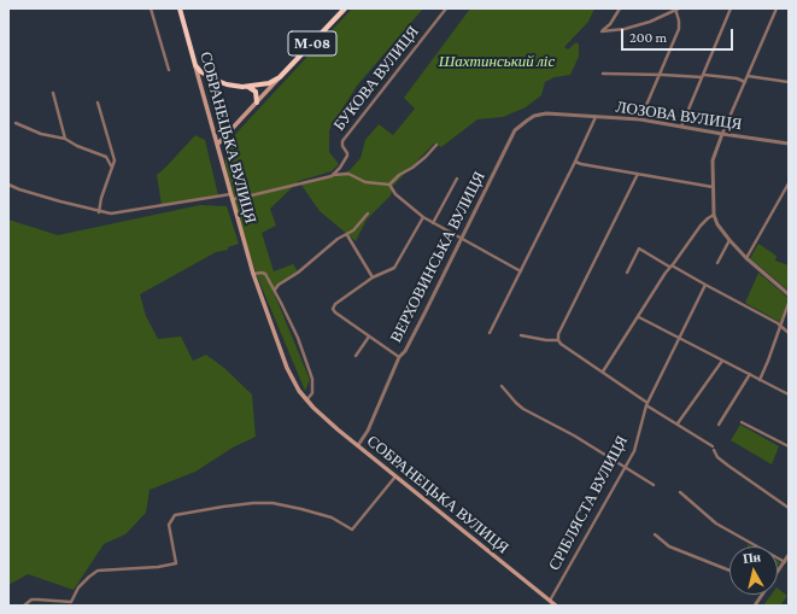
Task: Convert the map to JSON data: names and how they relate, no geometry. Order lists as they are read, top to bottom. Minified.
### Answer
{"streets":{"highway":["М-08","СОБРАНЕЦЬКА ВУЛИЦЯ"],"street":["БУКОВА ВУЛИЦЯ","ЛОЗОВА ВУЛИЦЯ","ВЕРХОВИНСЬКА ВУЛИЦЯ","СРІБЛЯСТА ВУЛИЦЯ"]},"crossings":[["М-08","СОБРАНЕЦЬКА ВУЛИЦЯ"],["ЛОЗОВА ВУЛИЦЯ","ВЕРХОВИНСЬКА ВУЛИЦЯ"],["СОБРАНЕЦЬКА ВУЛИЦЯ","ВЕРХОВИНСЬКА ВУЛИЦЯ"],["СОБРАНЕЦЬКА ВУЛИЦЯ","СРІБЛЯСТА ВУЛИЦЯ"]],"parks":["Шахтинський ліс"],"scale_bar":"200 m","north":"top"}
